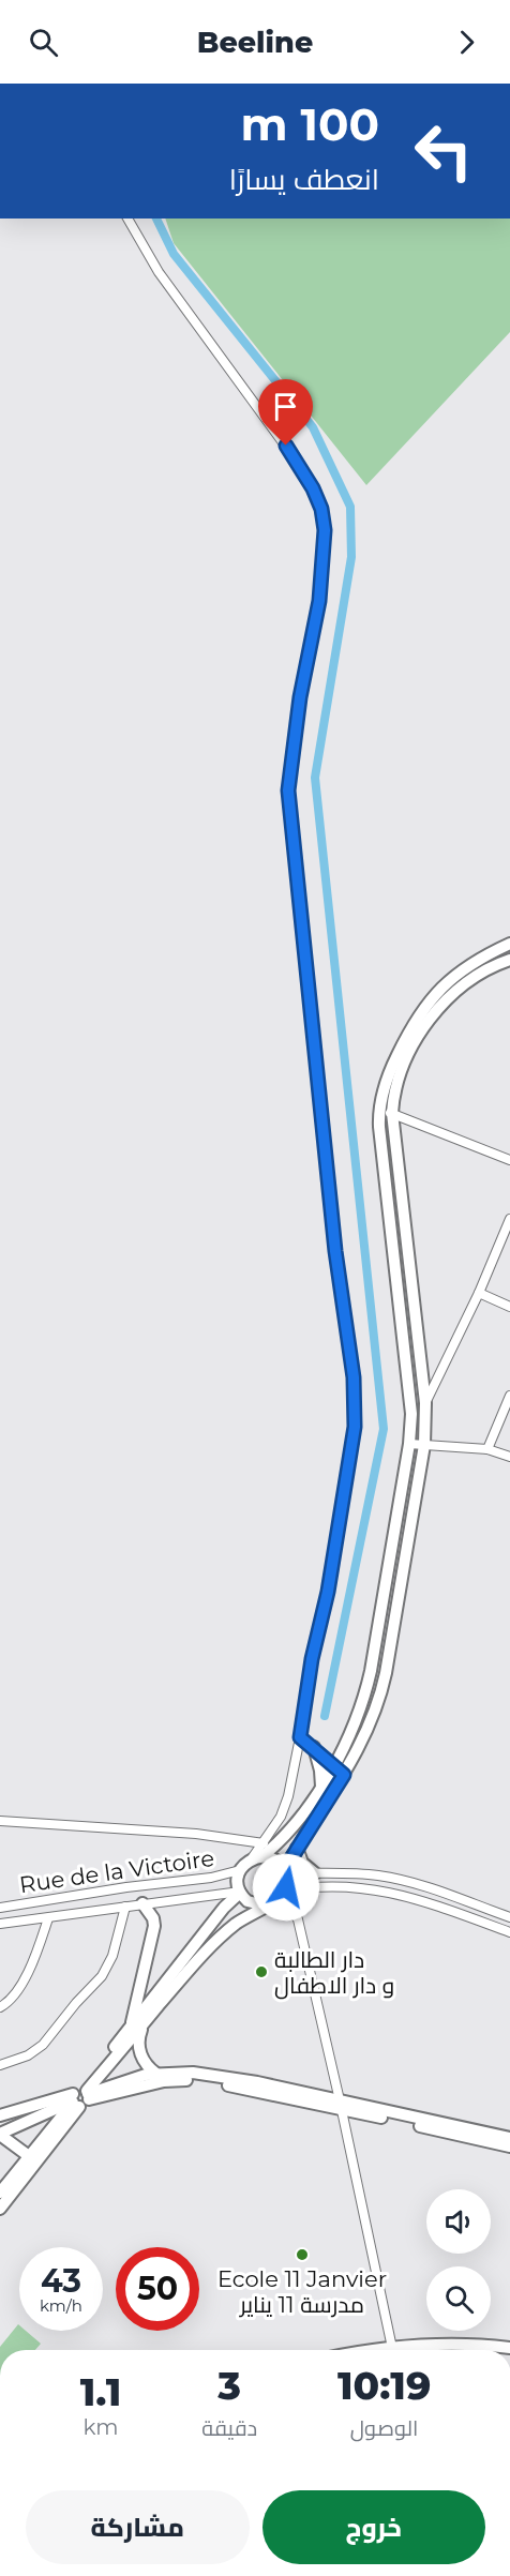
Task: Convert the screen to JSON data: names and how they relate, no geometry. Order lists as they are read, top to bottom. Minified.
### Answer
{"streets":{"street":["Rue de la Victoire"]},"places":["دار الطالبة و دار الاطفال","Ecole 11 Janvier مدرسة 11 يناير"],"page":{"header":"Beeline","turn":["100 m","انعطف يسارًا"],"speed":"43 km/h","limit":"50","eta":["10:19","الوصول","3","دقيقة","1.1","km"],"buttons":["خروج","مشاركة"]}}
